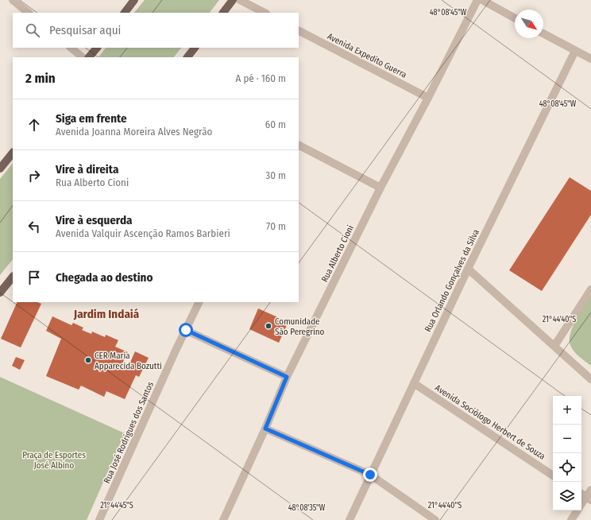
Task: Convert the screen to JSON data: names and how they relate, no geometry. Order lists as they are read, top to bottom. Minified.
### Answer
{"streets":{"street":["Avenida Expedito Guerra","Rua Alberto Cioni","Rua Orlando Gonçalves da Silva","Avenida Sociólogo Herbert de Souza","Rua José Rodrigues dos Santos"]},"crossings":[["Avenida Expedito Guerra","Rua Alberto Cioni"],["Rua Orlando Gonçalves da Silva","Avenida Sociólogo Herbert de Souza"]],"districts":["Jardim Indaiá"],"parks":["Praça de Esportes José Albino"],"places":["Comunidade São Peregrino","CER Maria Apparecida Bozutti"],"north":"bottom right","page":{"search":"Pesquisar aqui","heading":["2 min","A pé · 160 m"],"list":[["Siga em frente","Avenida Joanna Moreira Alves Negrão","60 m"],["Vire à direita","Rua Alberto Cioni","30 m"],["Vire à esquerda","Avenida Valquir Ascenção Ramos Barbieri","70 m"],"Chegada ao destino"],"map_buttons":["+","−"]},"coordinates":["48°08'45\"W","21°44'40\"S","21°44'45\"S","48°08'35\"W"]}
